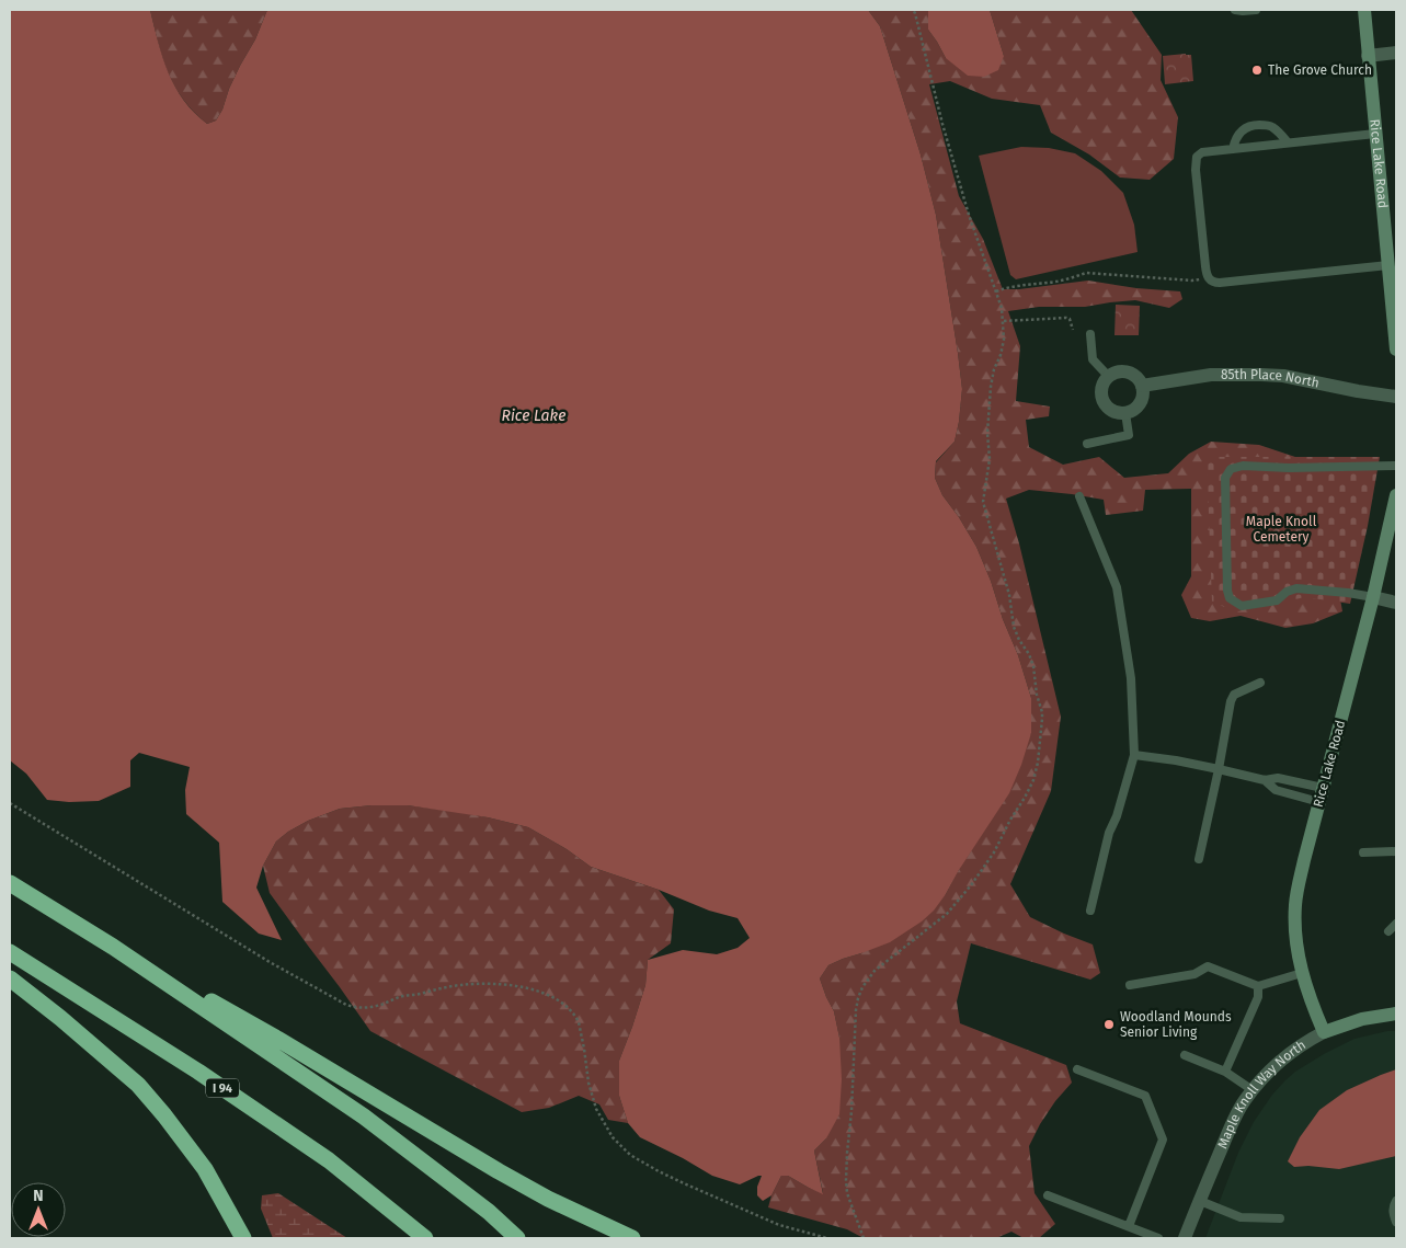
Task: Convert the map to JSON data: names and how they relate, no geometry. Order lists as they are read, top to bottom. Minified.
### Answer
{"streets":{"highway":["I 94"],"street":["Rice Lake Road","85th Place North","Maple Knoll Way North"]},"crossings":[["Rice Lake Road","Maple Knoll Way North"]],"water":["Rice Lake"],"parks":["Maple Knoll Cemetery"],"places":["The Grove Church","Woodland Mounds Senior Living"],"north":"top"}
